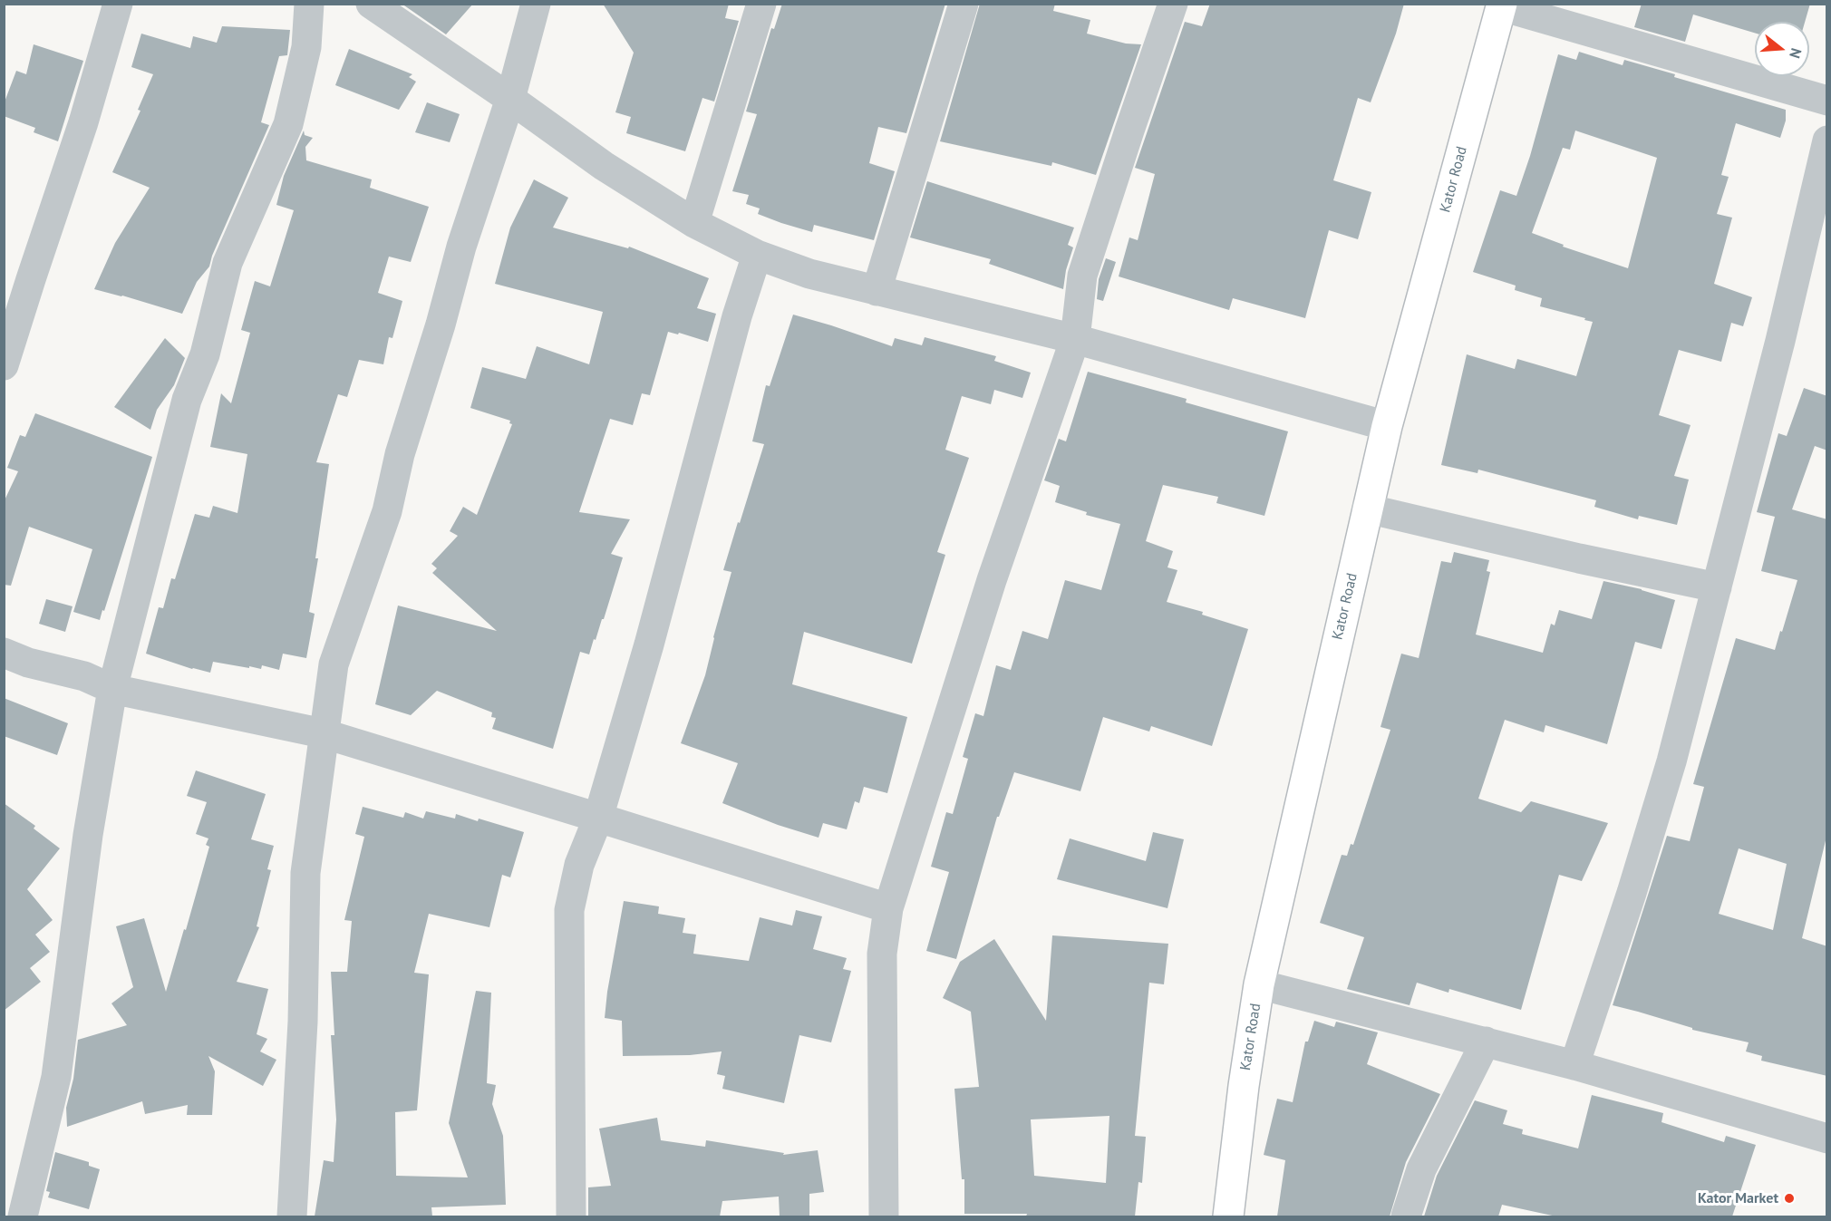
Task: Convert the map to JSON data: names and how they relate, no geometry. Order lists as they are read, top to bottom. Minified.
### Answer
{"streets":{"main road":["Kator Road"]},"places":["Kator Market"],"north":"right"}
